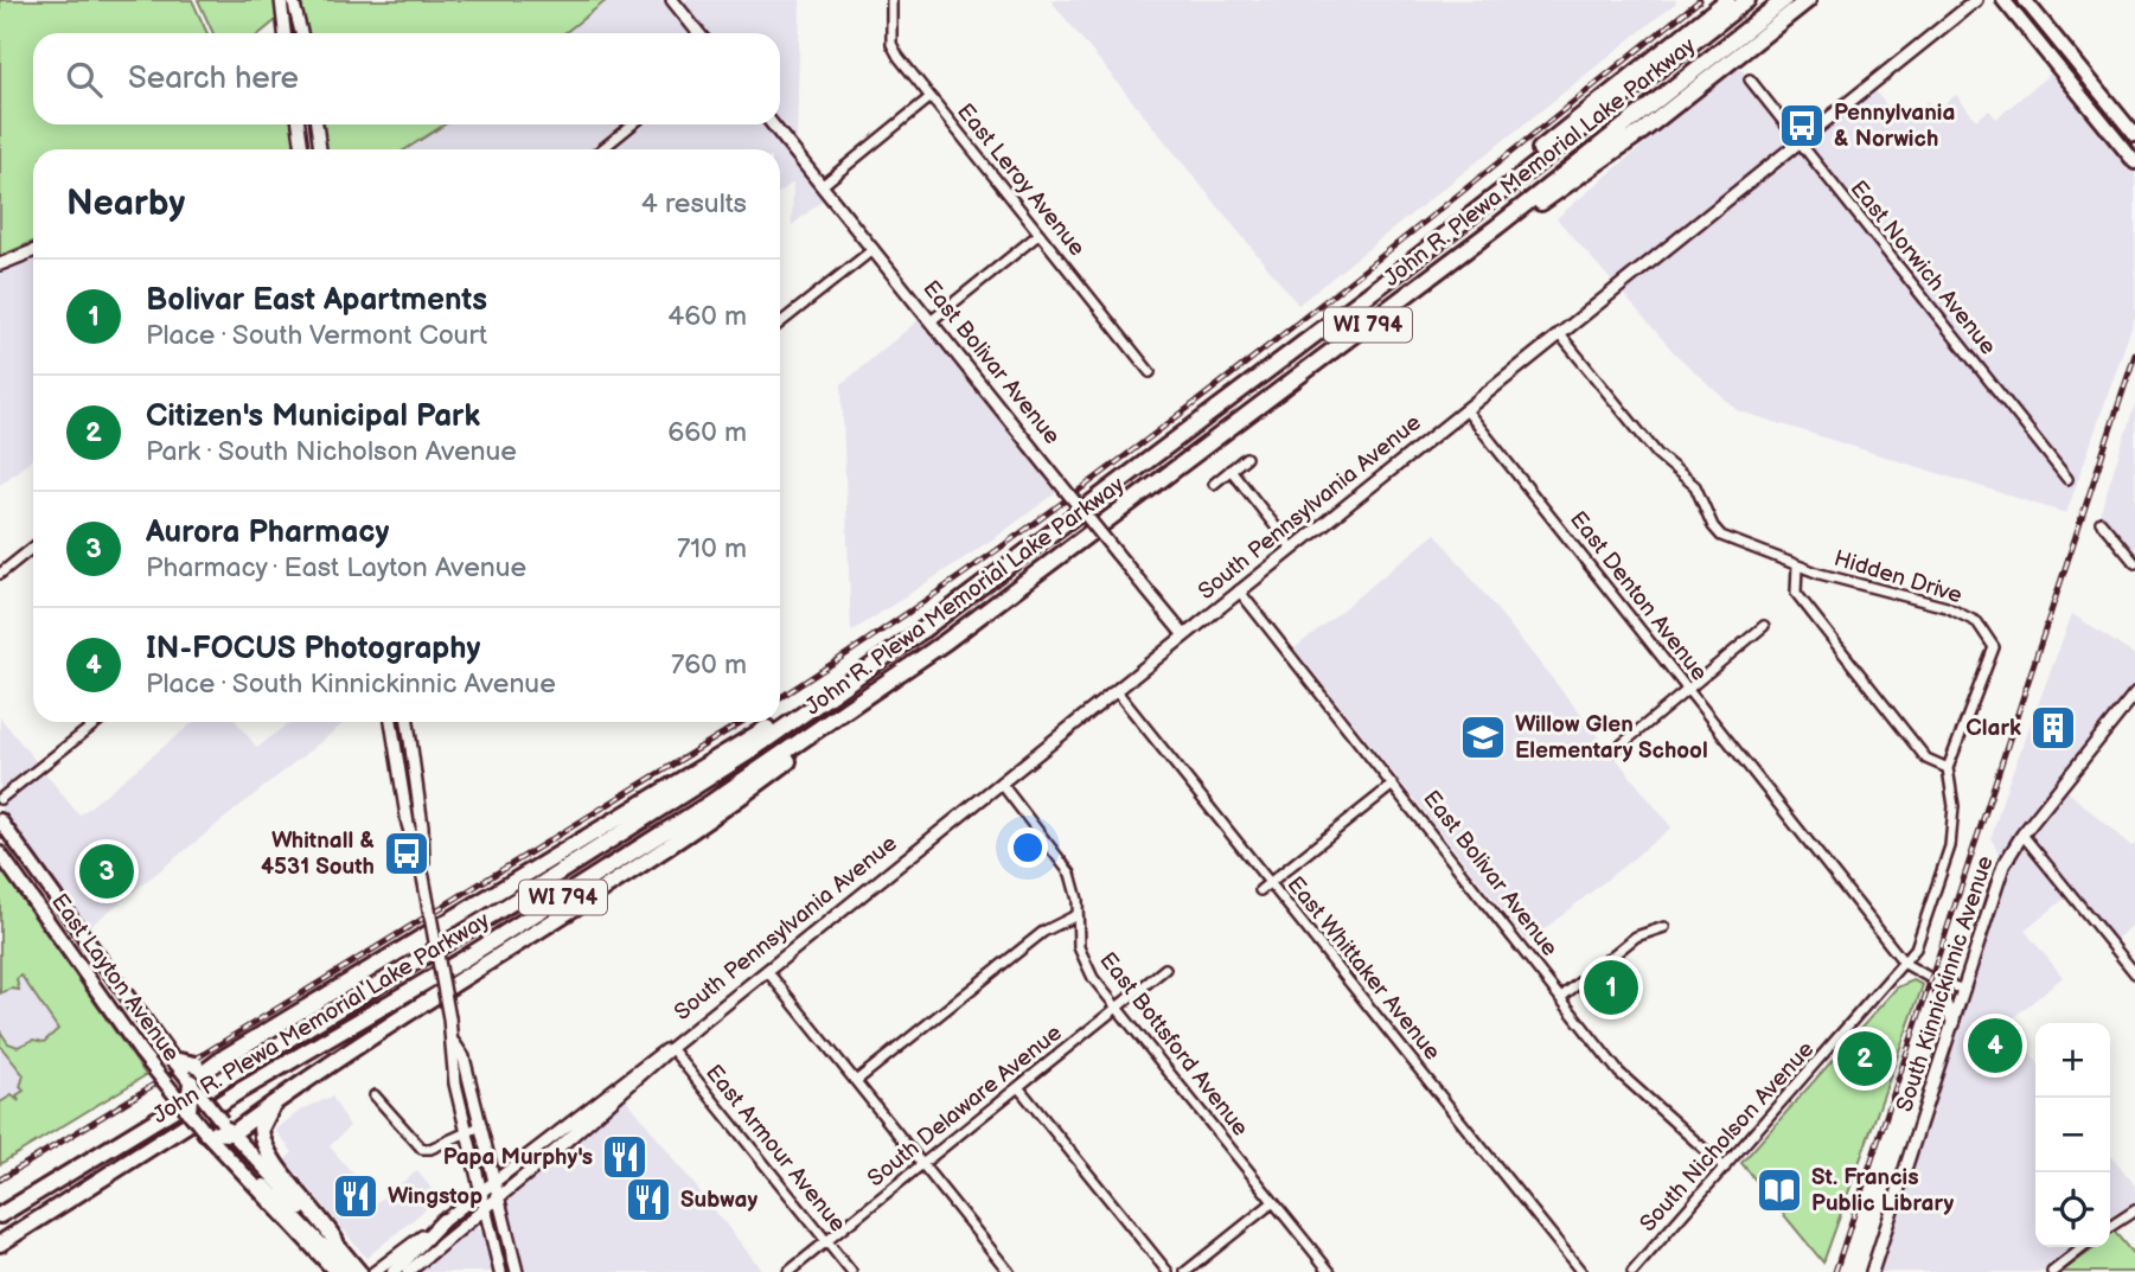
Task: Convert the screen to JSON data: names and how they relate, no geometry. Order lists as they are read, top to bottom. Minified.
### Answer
{"streets":{"main road":["John R. Plewa Memorial Lake Parkway","WI 794","East Layton Avenue"],"street":["East Leroy Avenue","East Norwich Avenue","East Bolivar Avenue","South Pennsylvania Avenue","Hidden Drive","East Denton Avenue","East Whittaker Avenue","South Kinnickinnic Avenue","East Bottsford Avenue","South Delaware Avenue","South Nicholson Avenue","East Armour Avenue"]},"crossings":[["East Norwich Avenue","South Pennsylvania Avenue"],["East Bolivar Avenue","South Pennsylvania Avenue"],["East Bolivar Avenue","South Nicholson Avenue"],["South Pennsylvania Avenue","Hidden Drive"],["South Pennsylvania Avenue","East Denton Avenue"],["South Pennsylvania Avenue","East Whittaker Avenue"],["South Pennsylvania Avenue","East Bottsford Avenue"],["South Pennsylvania Avenue","East Armour Avenue"],["Hidden Drive","East Denton Avenue"],["Hidden Drive","South Nicholson Avenue"],["East Denton Avenue","South Nicholson Avenue"],["East Bottsford Avenue","South Delaware Avenue"],["South Delaware Avenue","East Armour Avenue"]],"places":{"bus stop":["Pennylvania & Norwich","Whitnall & 4531 South"],"building":["Clark"],"school or university":["Willow Glen Elementary School"],"restaurant":["Papa Murphy's","Wingstop","Subway"],"library":["St. Francis Public Library"]},"page":{"search":"Search here","heading":["Nearby","4 results"],"list":[{"mark":"1","name":"Bolivar East Apartments","note":"Place · South Vermont Court","value":"460 m"},{"mark":"2","name":"Citizen's Municipal Park","note":"Park · South Nicholson Avenue","value":"660 m"},{"mark":"3","name":"Aurora Pharmacy","note":"Pharmacy · East Layton Avenue","value":"710 m"},{"mark":"4","name":"IN-FOCUS Photography","note":"Place · South Kinnickinnic Avenue","value":"760 m"}],"pins":["3","1","4","2"],"map_buttons":["+","−"]}}
